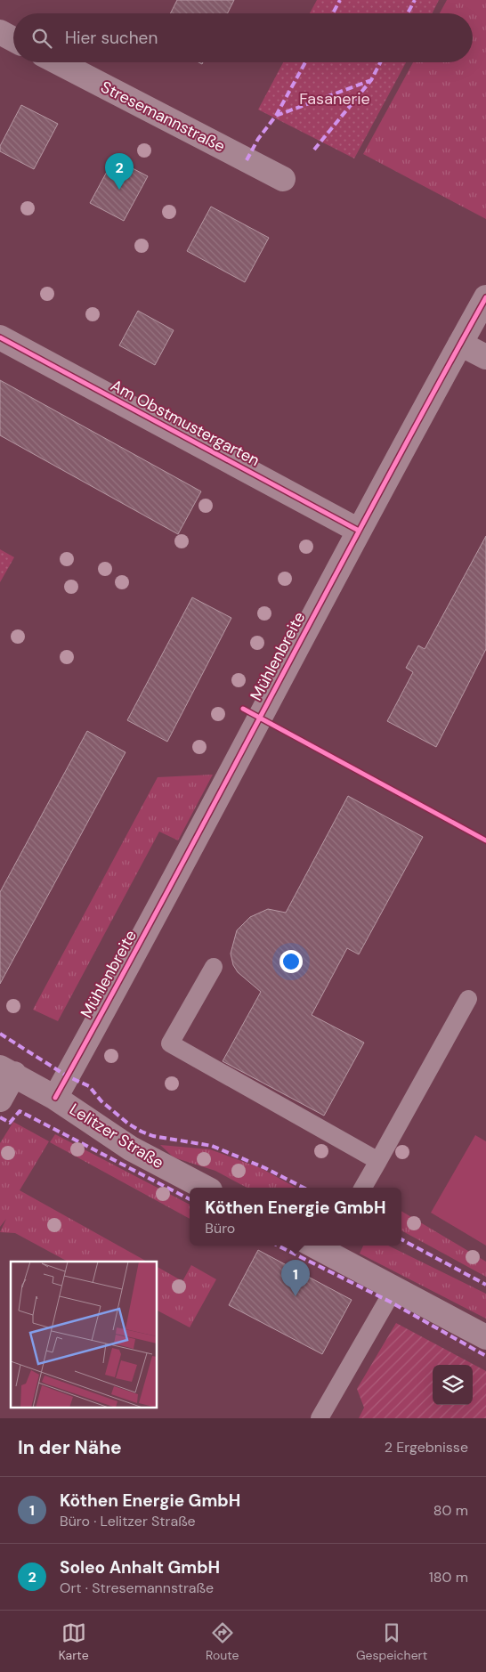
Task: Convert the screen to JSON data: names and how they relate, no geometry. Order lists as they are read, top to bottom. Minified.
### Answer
{"streets":{"street":["Stresemannstraße","Am Obstmustergarten","Mühlenbreite","Lelitzer Straße"]},"crossings":[["Am Obstmustergarten","Mühlenbreite"],["Mühlenbreite","Lelitzer Straße"]],"parks":["Fasanerie"],"page":{"search":"Hier suchen","pins":["2","1"],"popup":["Köthen Energie GmbH","Büro"],"heading":["In der Nähe","2 Ergebnisse"],"list":[{"mark":"1","name":"Köthen Energie GmbH","note":"Büro · Lelitzer Straße","value":"80 m"},{"mark":"2","name":"Soleo Anhalt GmbH","note":"Ort · Stresemannstraße","value":"180 m"}],"nav":["Karte","Route","Gespeichert"]}}
